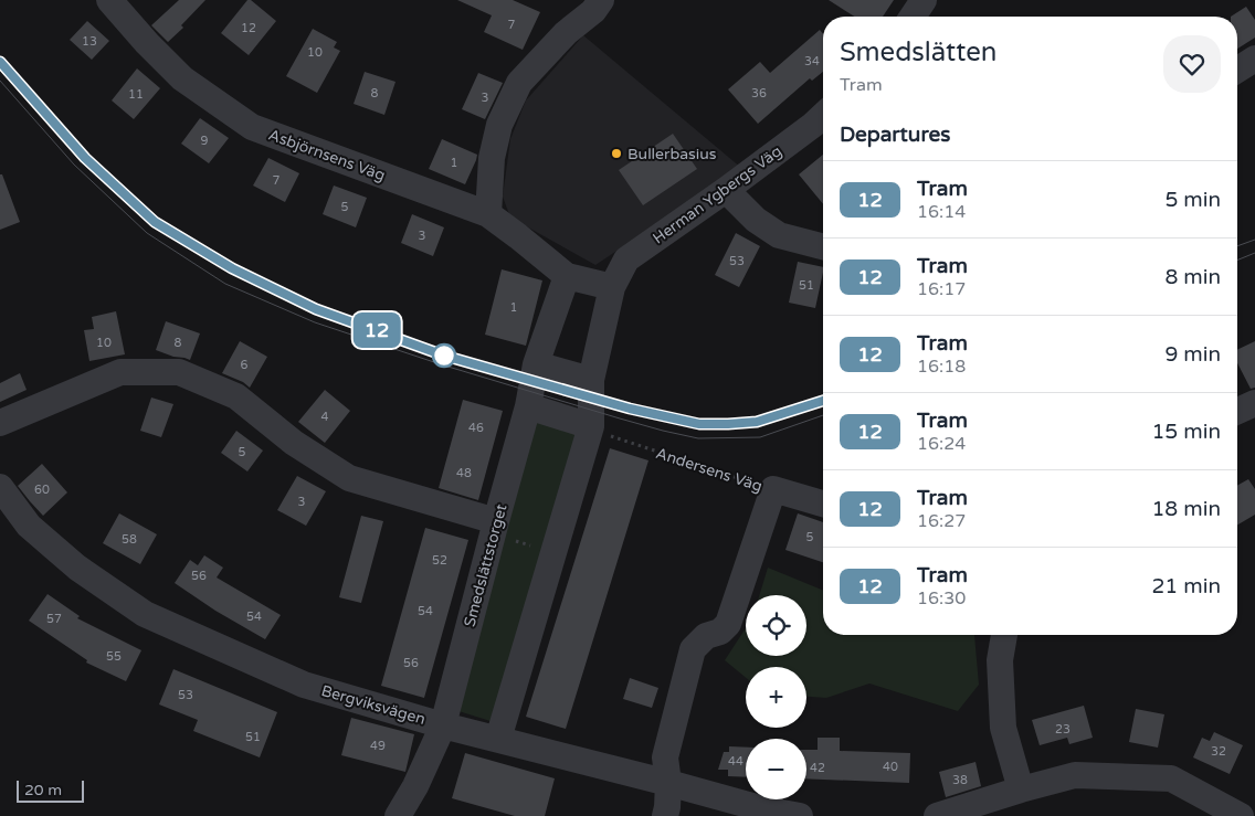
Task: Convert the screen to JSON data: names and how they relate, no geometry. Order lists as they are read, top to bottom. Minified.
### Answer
{"streets":{"street":["Asbjörnsens Väg","Herman Ygbergs Väg","Andersens Väg","Smedslättstorget","Bergviksvägen"]},"crossings":[["Asbjörnsens Väg","Smedslättstorget"],["Smedslättstorget","Bergviksvägen"]],"places":["Bullerbasius"],"lines":["tram line 12"],"house_numbers":["7","12","13","10","34","8","36","11","3","9","1","7","5","3","53","51","1","10","8","6","4","46","5","48","60","3","5","58","52","56","54","54","57","55","56","53","23","51","49","32","44","40","42","38"],"scale_bar":"20 m","page":{"on_map":"12","heading":[["Smedslätten","Tram"],"Departures"],"list":[{"mark":"12","name":"Tram","note":"16:14","value":"5 min"},{"mark":"12","name":"Tram","note":"16:17","value":"8 min"},{"mark":"12","name":"Tram","note":"16:18","value":"9 min"},{"mark":"12","name":"Tram","note":"16:24","value":"15 min"},{"mark":"12","name":"Tram","note":"16:27","value":"18 min"},{"mark":"12","name":"Tram","note":"16:30","value":"21 min"}],"map_buttons":["+","−"],"scale":"20 m"}}
